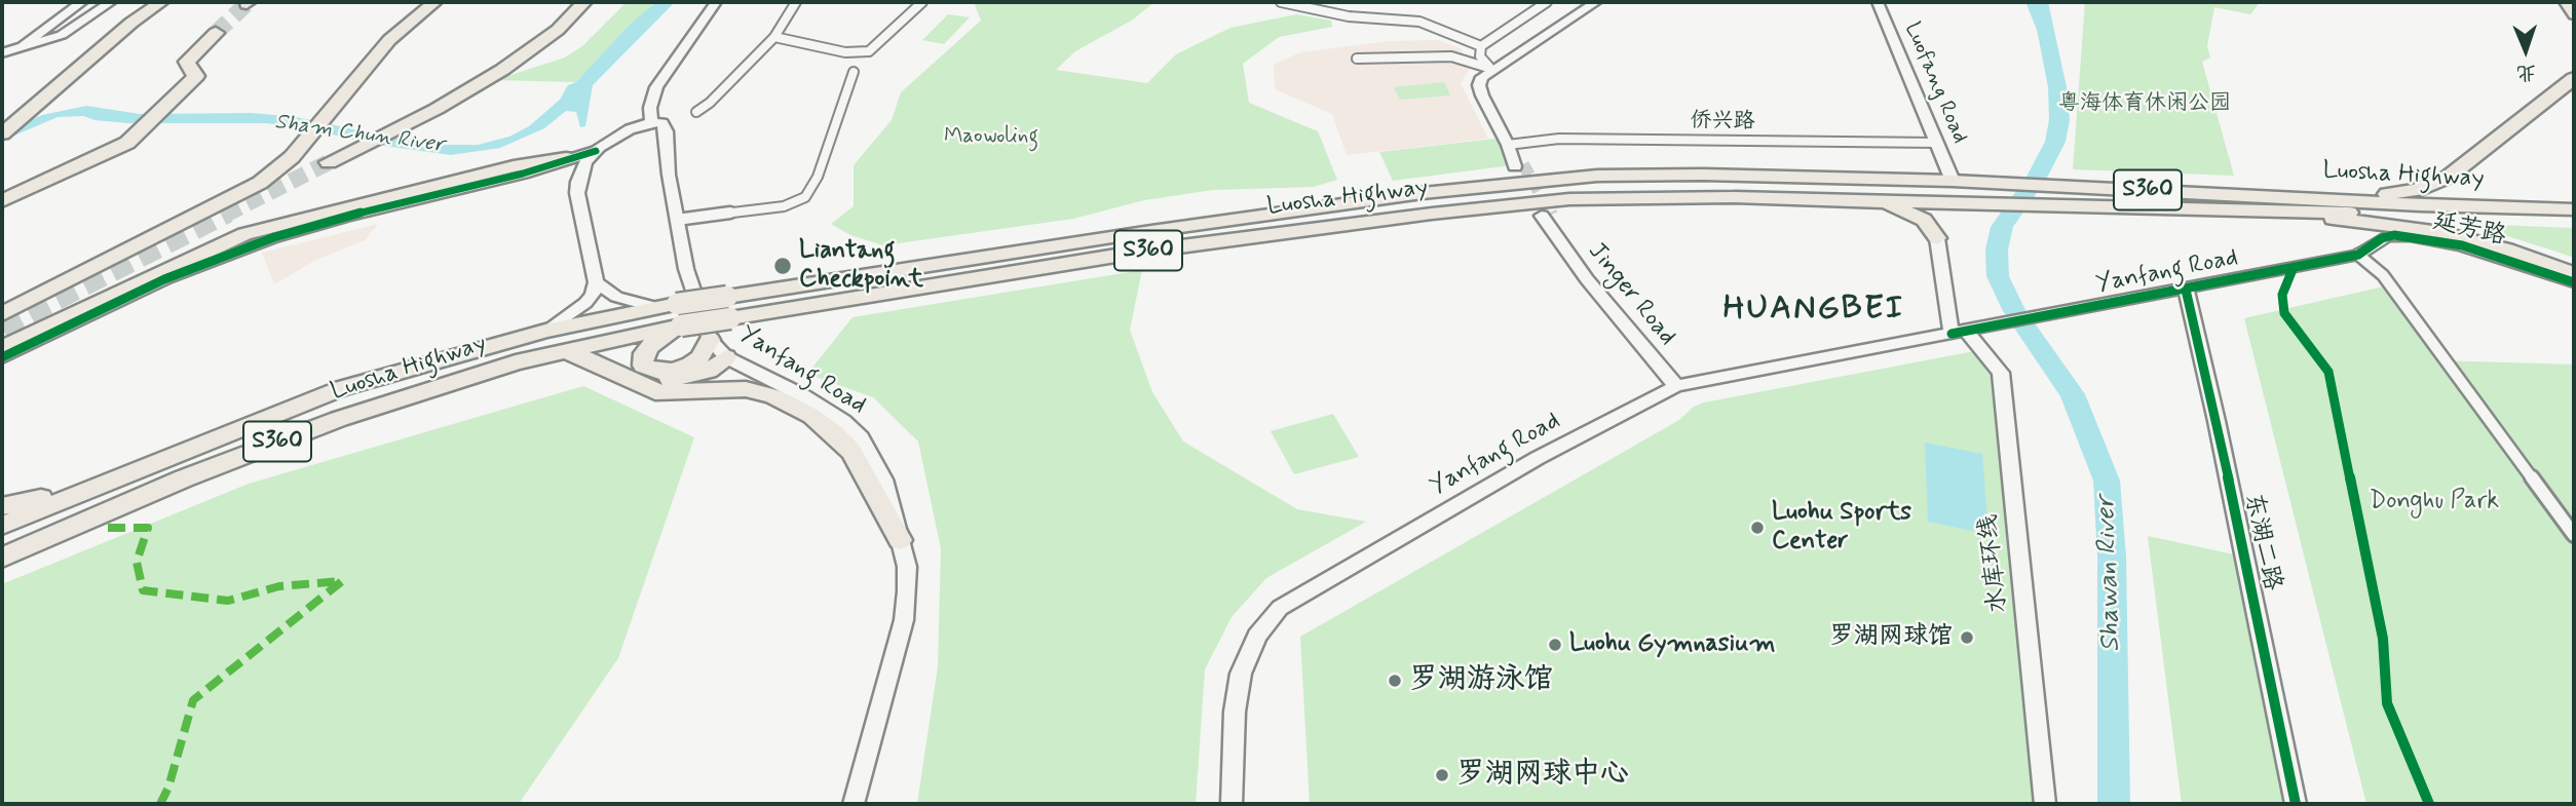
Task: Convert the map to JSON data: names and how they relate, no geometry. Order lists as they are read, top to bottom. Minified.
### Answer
{"streets":{"highway":["Luosha Highway","S360"],"street":["Luofang Road","侨兴路","延芳路","Yanfang Road","Jinger Road","东湖二路","水库环线"]},"crossings":[["Luofang Road","侨兴路"],["Luofang Road","Luosha Highway"],["Luofang Road","S360"],["Luosha Highway","S360"],["延芳路","Yanfang Road"],["Yanfang Road","Jinger Road"],["Yanfang Road","东湖二路"],["Yanfang Road","水库环线"]],"districts":["HUANGBEI"],"water":["Sham Chun River","Shawan River"],"parks":["粤海体育休闲公园","Maowoling","Donghu Park"],"places":["Liantang Checkpoint","Luohu Sports Center","罗湖网球馆","Luohu Gymnasium","罗湖游泳馆","罗湖网球中心"],"north":"bottom"}
